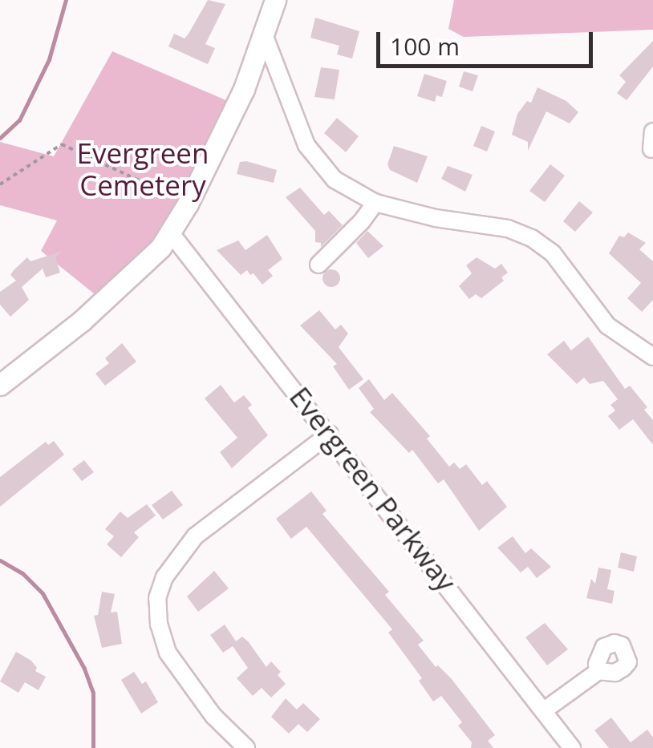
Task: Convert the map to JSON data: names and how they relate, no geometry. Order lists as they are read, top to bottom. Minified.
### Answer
{"streets":{"street":["Evergreen Parkway"]},"parks":["Evergreen Cemetery"],"scale_bar":"100 m"}
